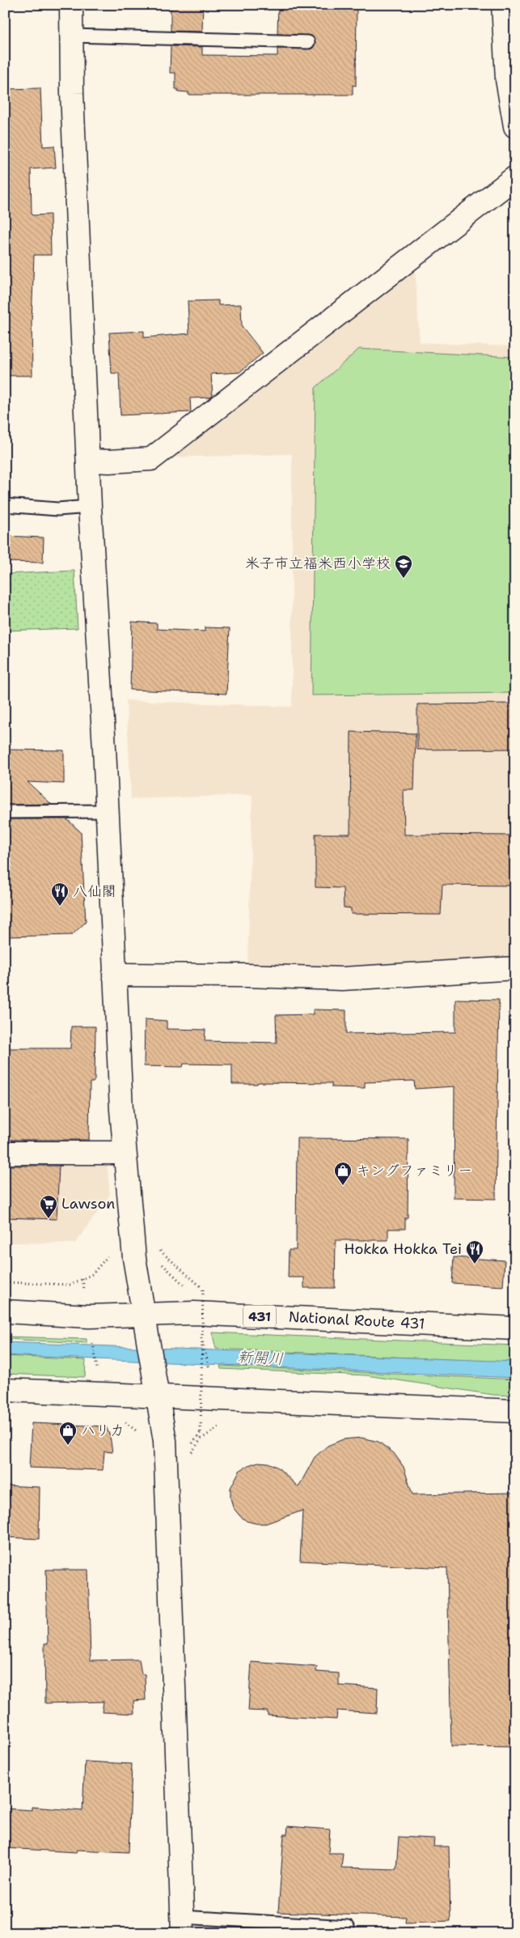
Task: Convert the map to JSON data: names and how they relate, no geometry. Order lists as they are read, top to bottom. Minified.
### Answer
{"streets":{"main road":["431","National Route 431"]},"water":["新開川"],"places":{"school or university":["米子市立福米西小学校"],"restaurant":["八仙閣","Hokka Hokka Tei"],"shop":["キングファミリー","ハリカ"],"supermarket":["Lawson"]}}
